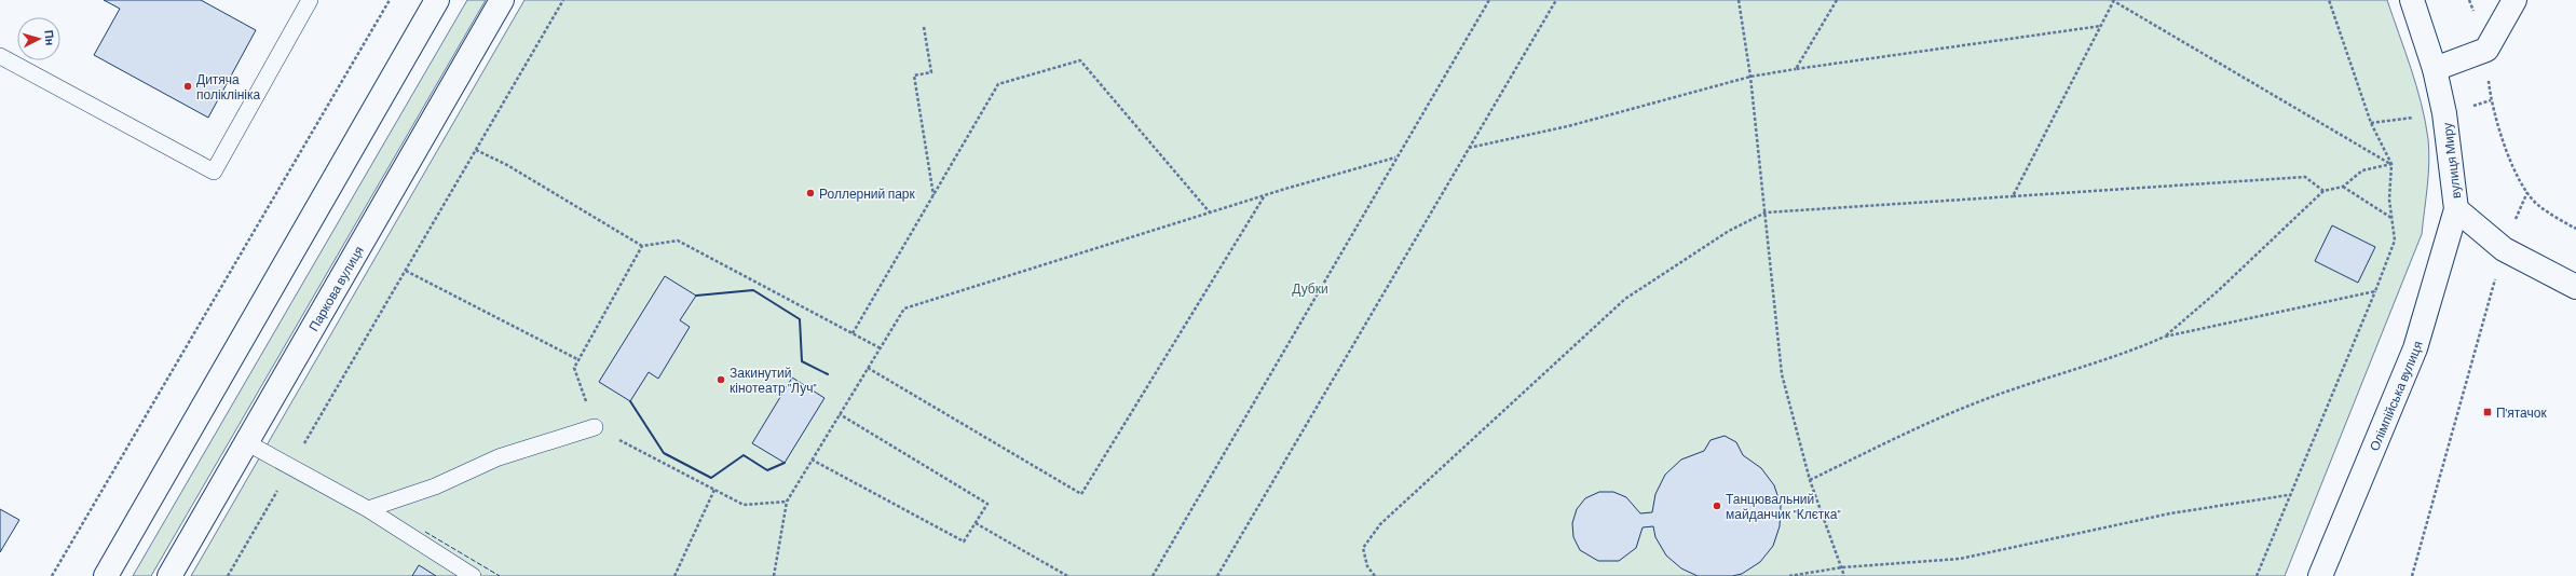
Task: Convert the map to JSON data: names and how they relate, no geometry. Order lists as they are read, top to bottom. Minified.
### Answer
{"streets":{"street":["вулиця Миру","Паркова вулиця","Олімпійська вулиця"]},"crossings":[["вулиця Миру","Олімпійська вулиця"]],"parks":["Дубки"],"places":{"other":["Дитяча поліклініка","Роллерний парк","Закинутий кінотеатр \"Луч\"","Танцювальний майданчик \"Клєтка\""],"transit":["П'ятачок"]},"north":"right"}
